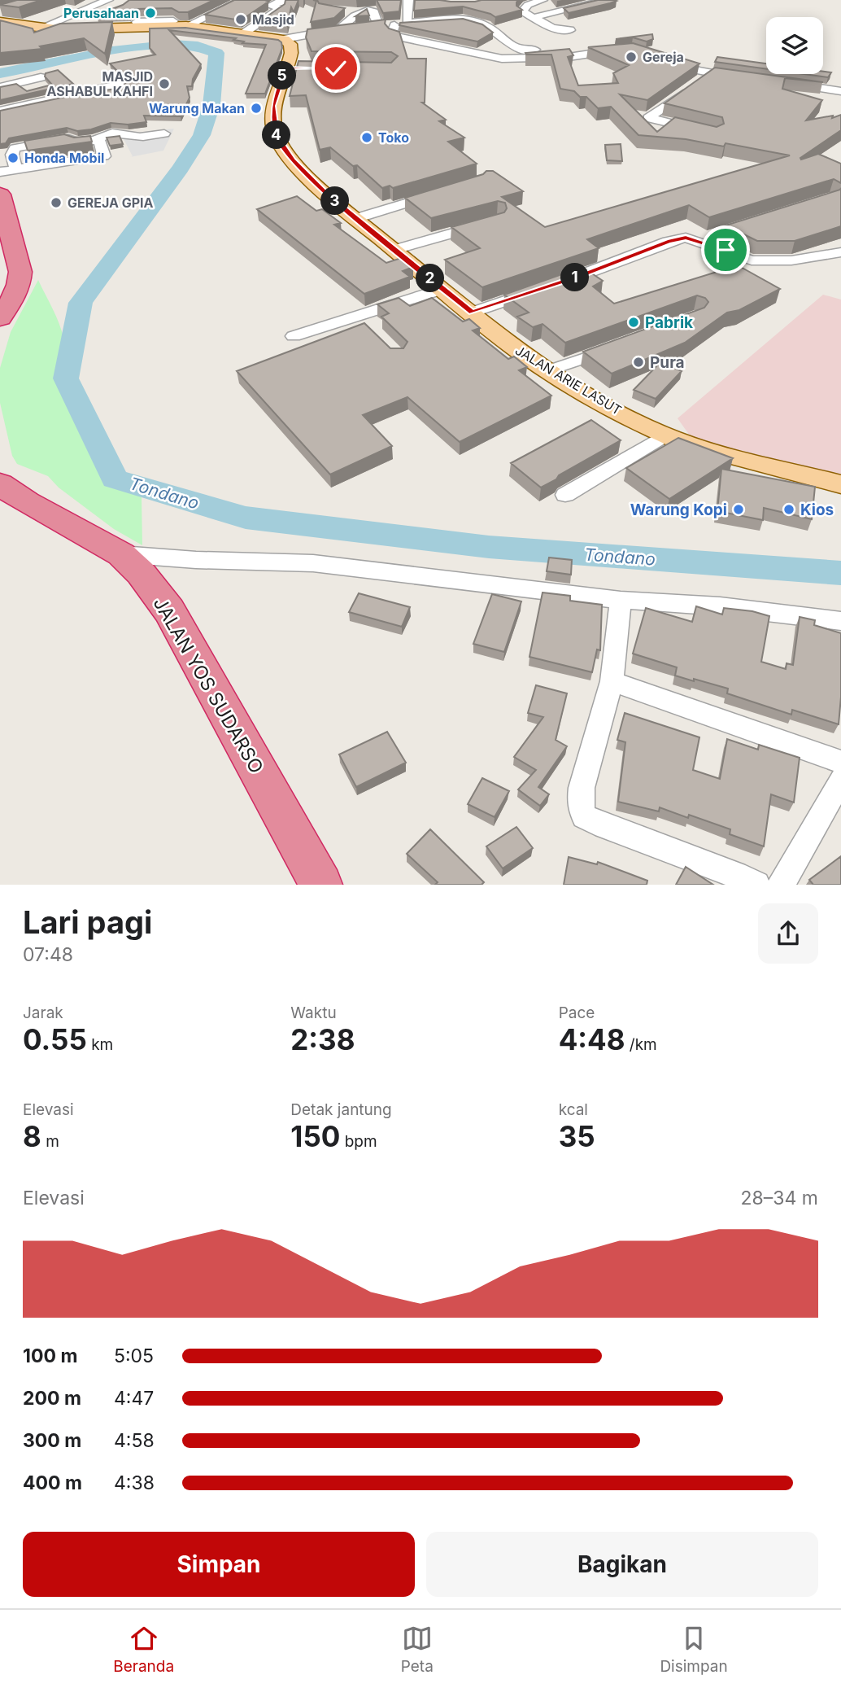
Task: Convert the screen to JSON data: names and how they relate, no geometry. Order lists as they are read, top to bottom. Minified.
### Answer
{"streets":{"highway":["JALAN YOS SUDARSO"],"main road":["JALAN ARIE LASUT"]},"water":["Tondano"],"places":["Perusahaan","Masjid","Gereja","MASJID ASHABUL KAHFI","Warung Makan","Toko","Honda Mobil","GEREJA GPIA","Pabrik","Pura","Warung Kopi","Kios"],"page":{"pins":["5","4","3","1","2"],"heading":["Lari pagi","07:48"],"stats":[["Jarak","0.55 km"],["Waktu","2:38"],["Pace","4:48 /km"],["Elevasi","8 m"],["Detak jantung","150 bpm"],["kcal","35"]],"chart":["Elevasi","28–34 m"],"list":[{"name":"100 m","note":"5:05"},{"name":"200 m","note":"4:47"},{"name":"300 m","note":"4:58"},{"name":"400 m","note":"4:38"}],"buttons":["Simpan","Bagikan"],"tabs":["Beranda","Peta","Disimpan"]}}
